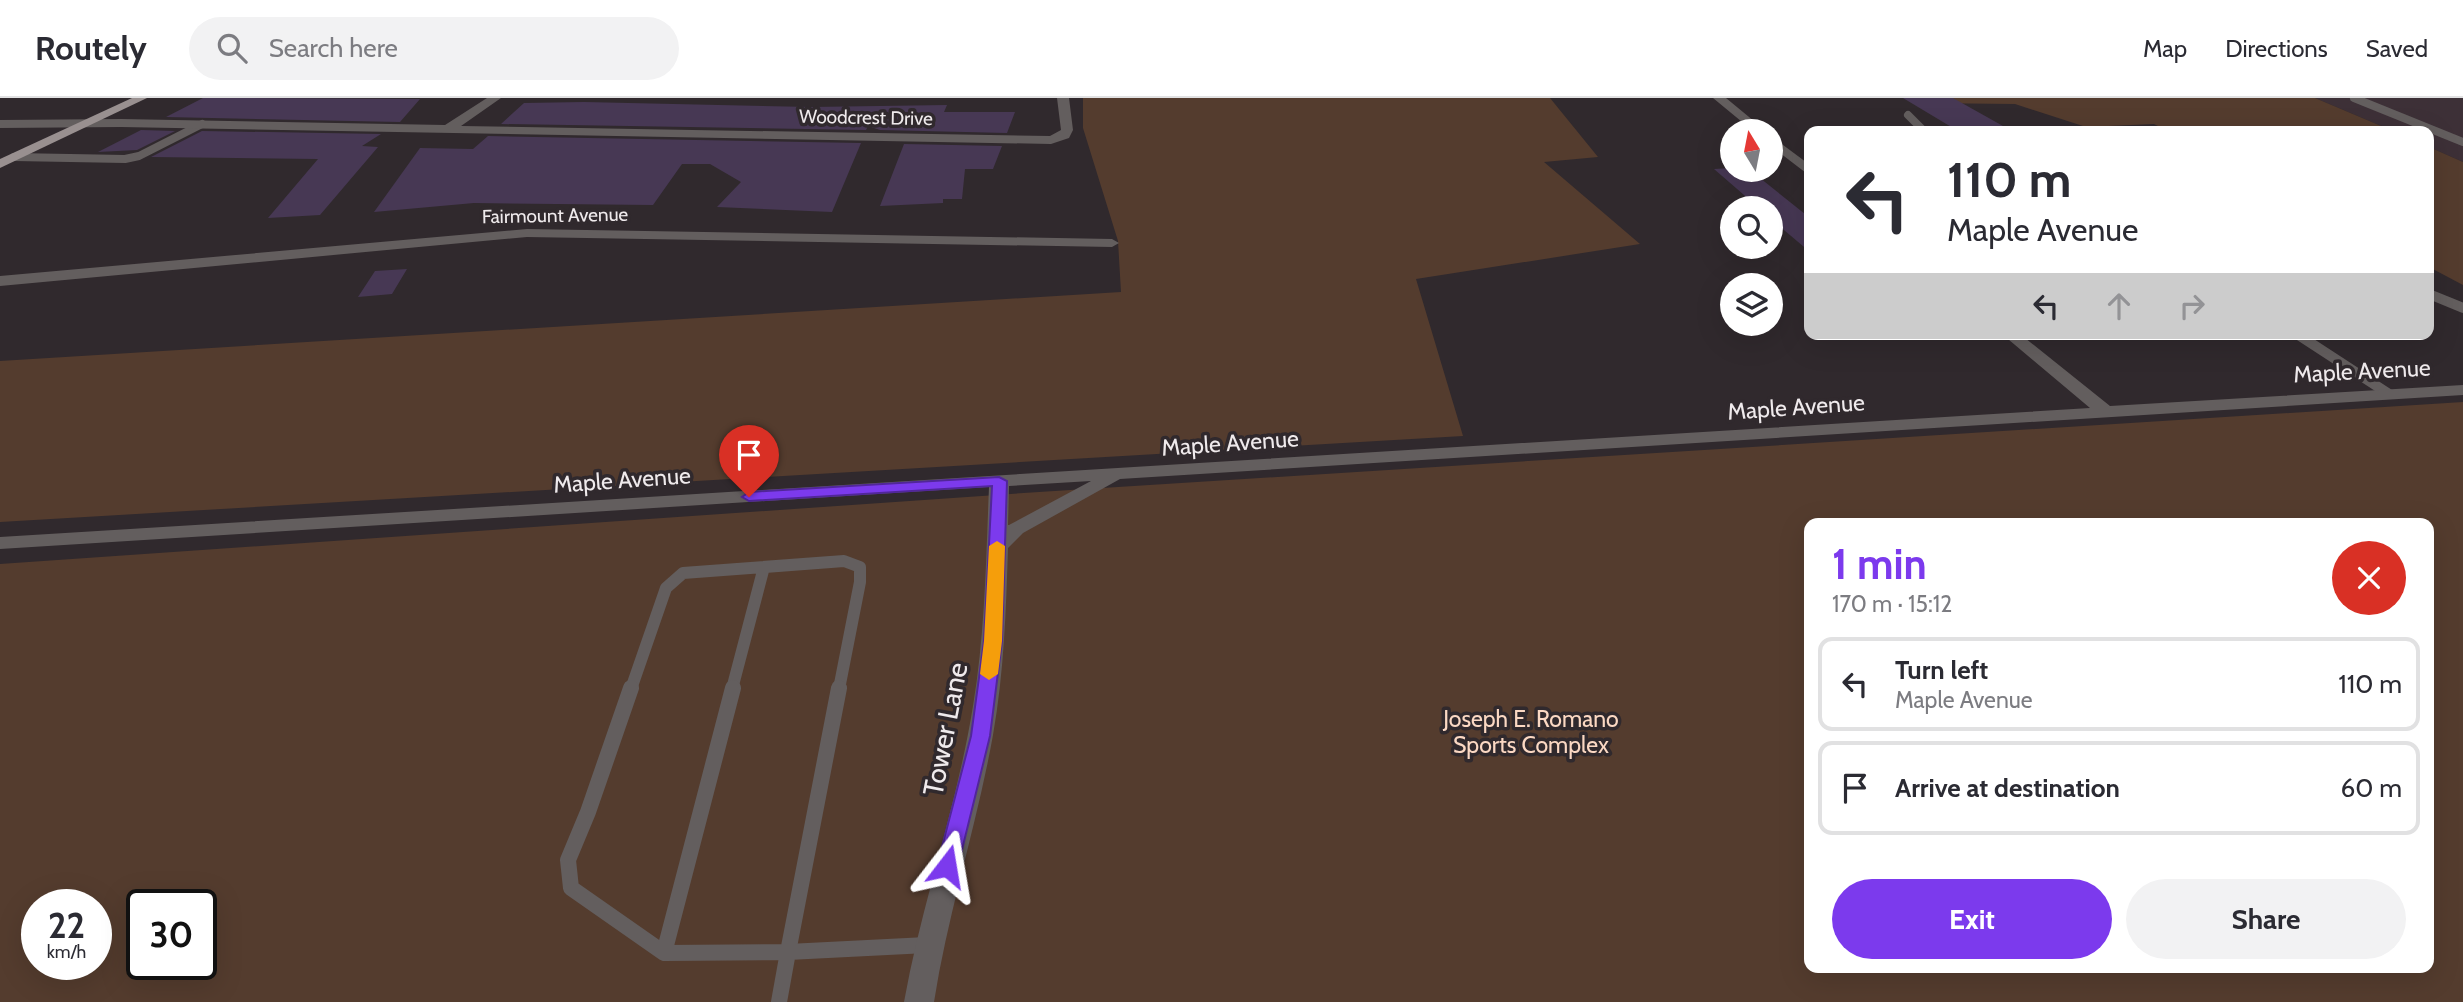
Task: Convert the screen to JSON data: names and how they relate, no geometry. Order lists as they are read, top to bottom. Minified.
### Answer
{"streets":{"street":["Woodcrest Drive","Fairmount Avenue","Maple Avenue","Tower Lane"]},"crossings":[["Maple Avenue","Tower Lane"]],"parks":["Joseph E. Romano Sports Complex"],"north":"top","page":{"header":"Routely","search":"Search here","nav":["Map","Directions","Saved"],"turn":["110 m","Maple Avenue"],"heading":["1 min","170 m · 15:12"],"list":[{"name":"Turn left","note":"Maple Avenue","value":"110 m"},{"name":"Arrive at destination","value":"60 m"}],"buttons":["Exit","Share"],"speed":"22 km/h","limit":"30"}}
